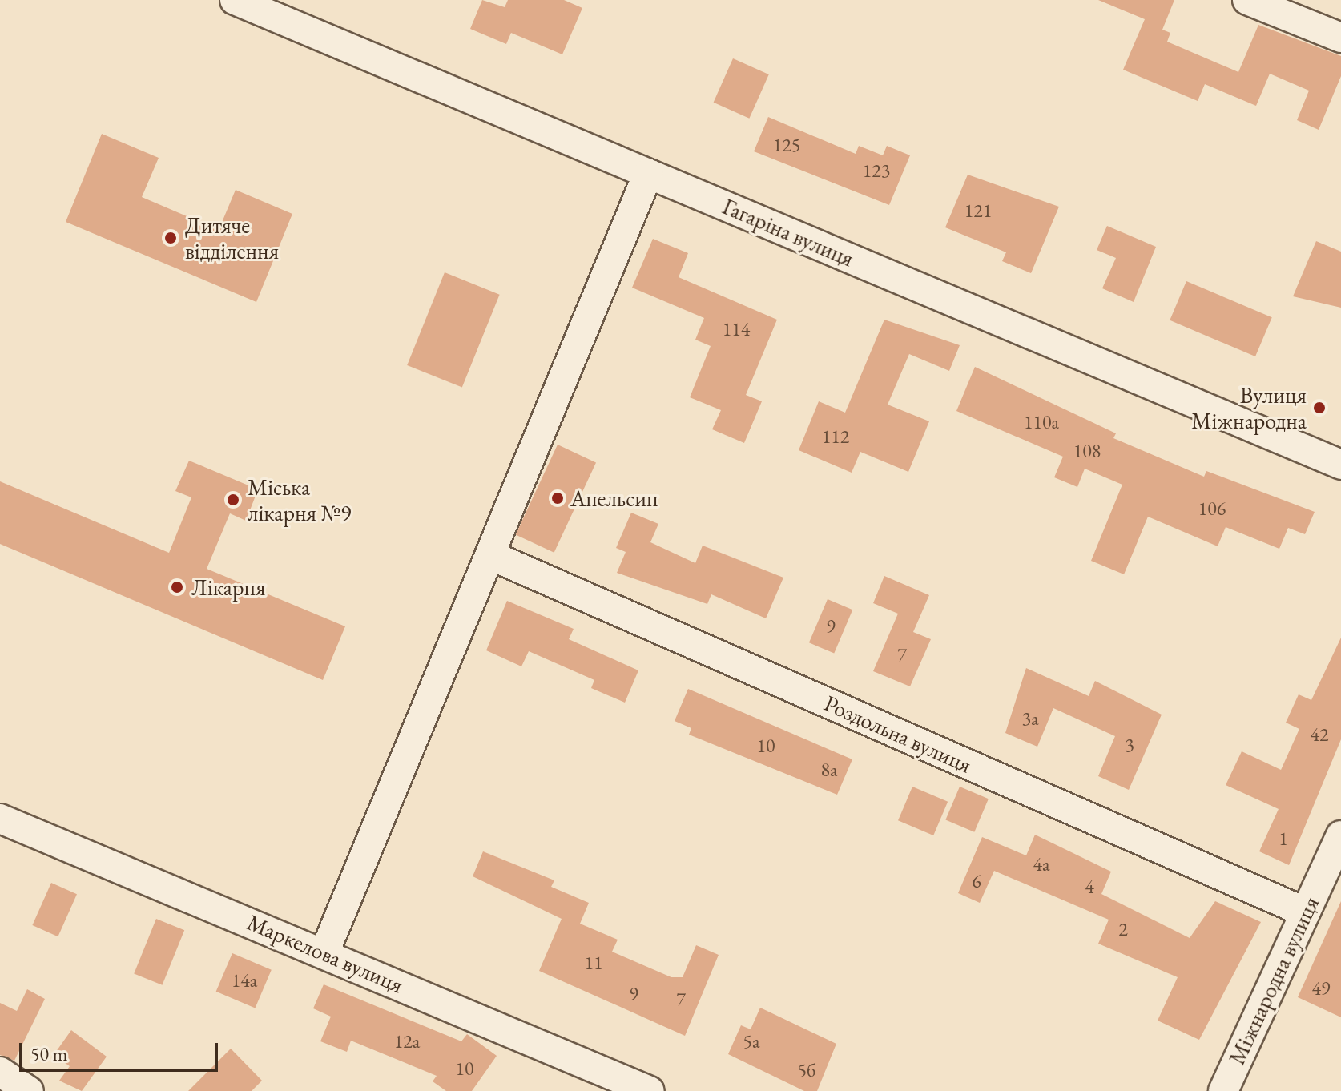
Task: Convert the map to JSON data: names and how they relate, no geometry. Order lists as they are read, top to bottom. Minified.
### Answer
{"streets":{"street":["Гагаріна вулиця","Роздольна вулиця","Маркелова вулиця","Міжнародна вулиця"]},"crossings":[["Роздольна вулиця","Міжнародна вулиця"]],"places":["Дитяче відділення","Вулиця Міжнародна","Апельсин","Міська лікарня №9","Лікарня"],"house_numbers":["125","123","121","114","110а","112","108","106","9","7","3а","42","3","10","8а","1","4а","6","4","2","11","14а","49","9","7","12а","5а","10","5б"],"scale_bar":"50 m"}
